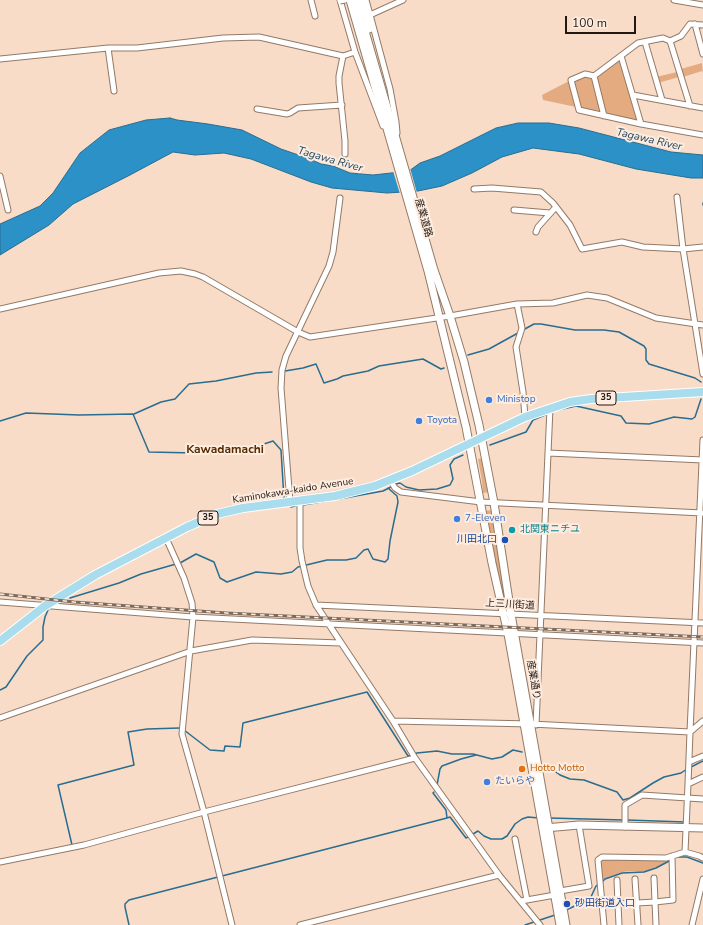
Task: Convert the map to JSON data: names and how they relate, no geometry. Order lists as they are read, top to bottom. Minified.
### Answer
{"streets":{"main road":["35","Kaminokawa-kaido Avenue"],"street":["産業道路","上三川街道","産業通り"]},"crossings":[["産業道路","Kaminokawa-kaido Avenue"],["産業道路","産業通り"],["Kaminokawa-kaido Avenue","産業通り"],["上三川街道","産業通り"]],"districts":["Kawadamachi"],"water":["Tagawa River"],"places":["Ministop","Toyota","7-Eleven","北関東ニチユ","川田北口","Hotto Motto","たいらや","砂田街道入口"],"scale_bar":"100 m"}
